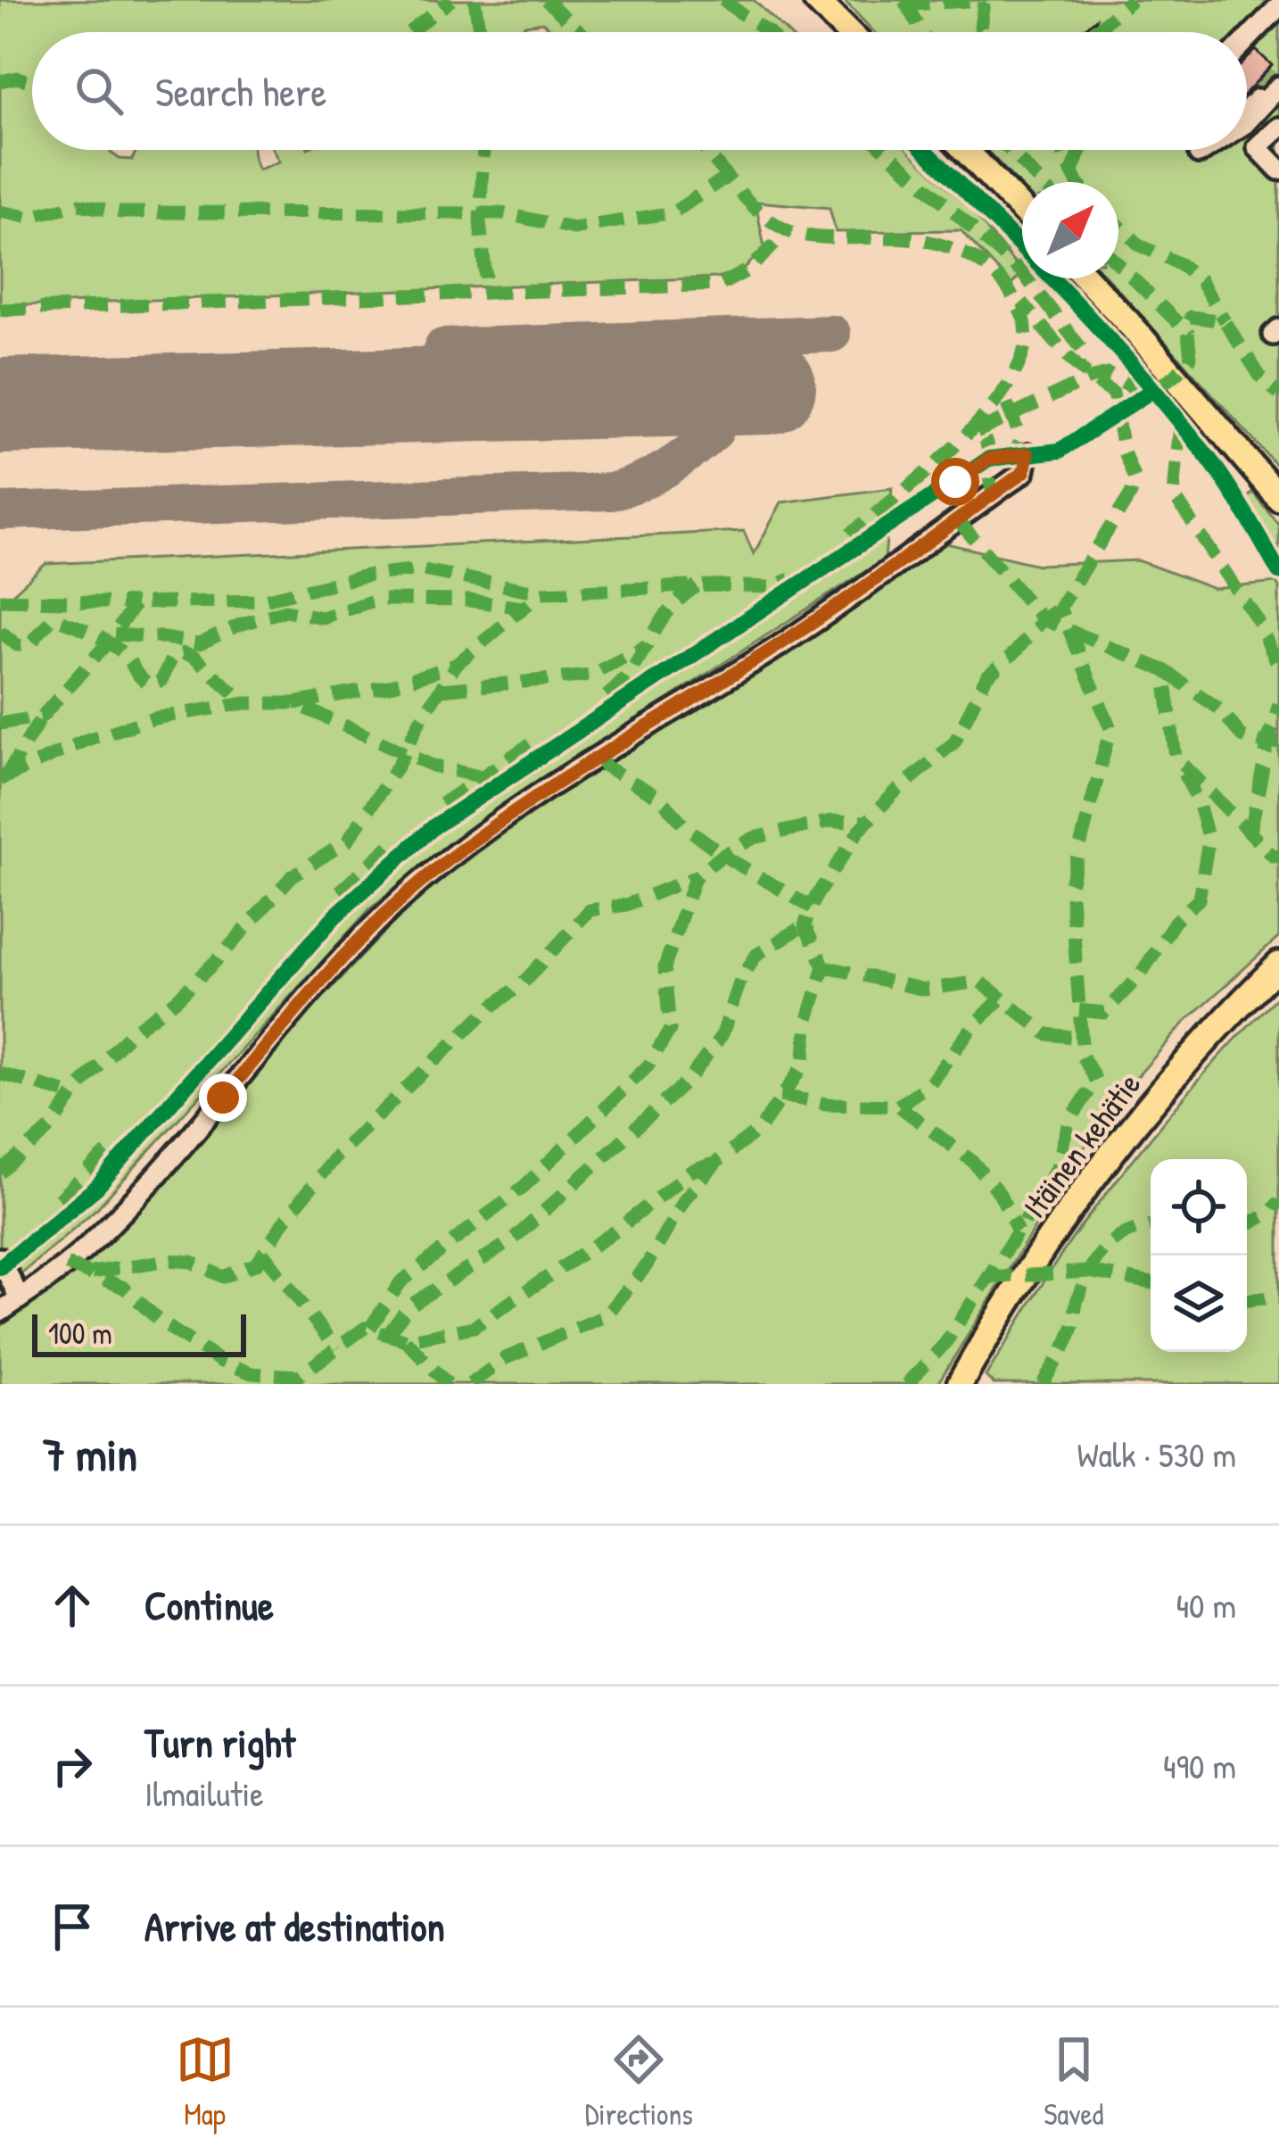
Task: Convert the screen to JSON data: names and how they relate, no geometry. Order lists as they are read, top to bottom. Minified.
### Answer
{"streets":{"main road":["Itäinen kehätie"]},"scale_bar":"100 m","north":"top right","page":{"search":"Search here","scale":"100 m","heading":["7 min","Walk · 530 m"],"list":[["Continue","40 m"],["Turn right","Ilmailutie","490 m"],"Arrive at destination"],"nav":["Map","Directions","Saved"]}}
